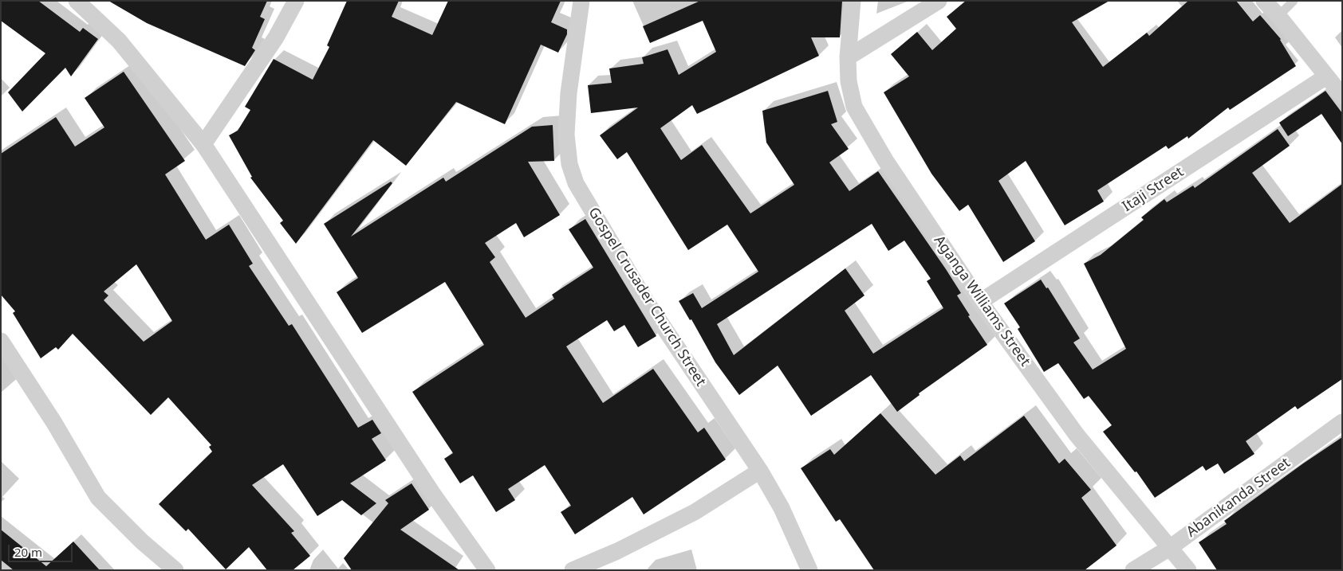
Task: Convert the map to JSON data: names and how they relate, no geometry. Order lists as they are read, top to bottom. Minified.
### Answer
{"streets":{"street":["Itaji Street","Gospel Crusader Church Street","Aganga Williams Street","Abanikanda Street"]},"crossings":[["Itaji Street","Aganga Williams Street"],["Aganga Williams Street","Abanikanda Street"]],"scale_bar":"20 m"}
